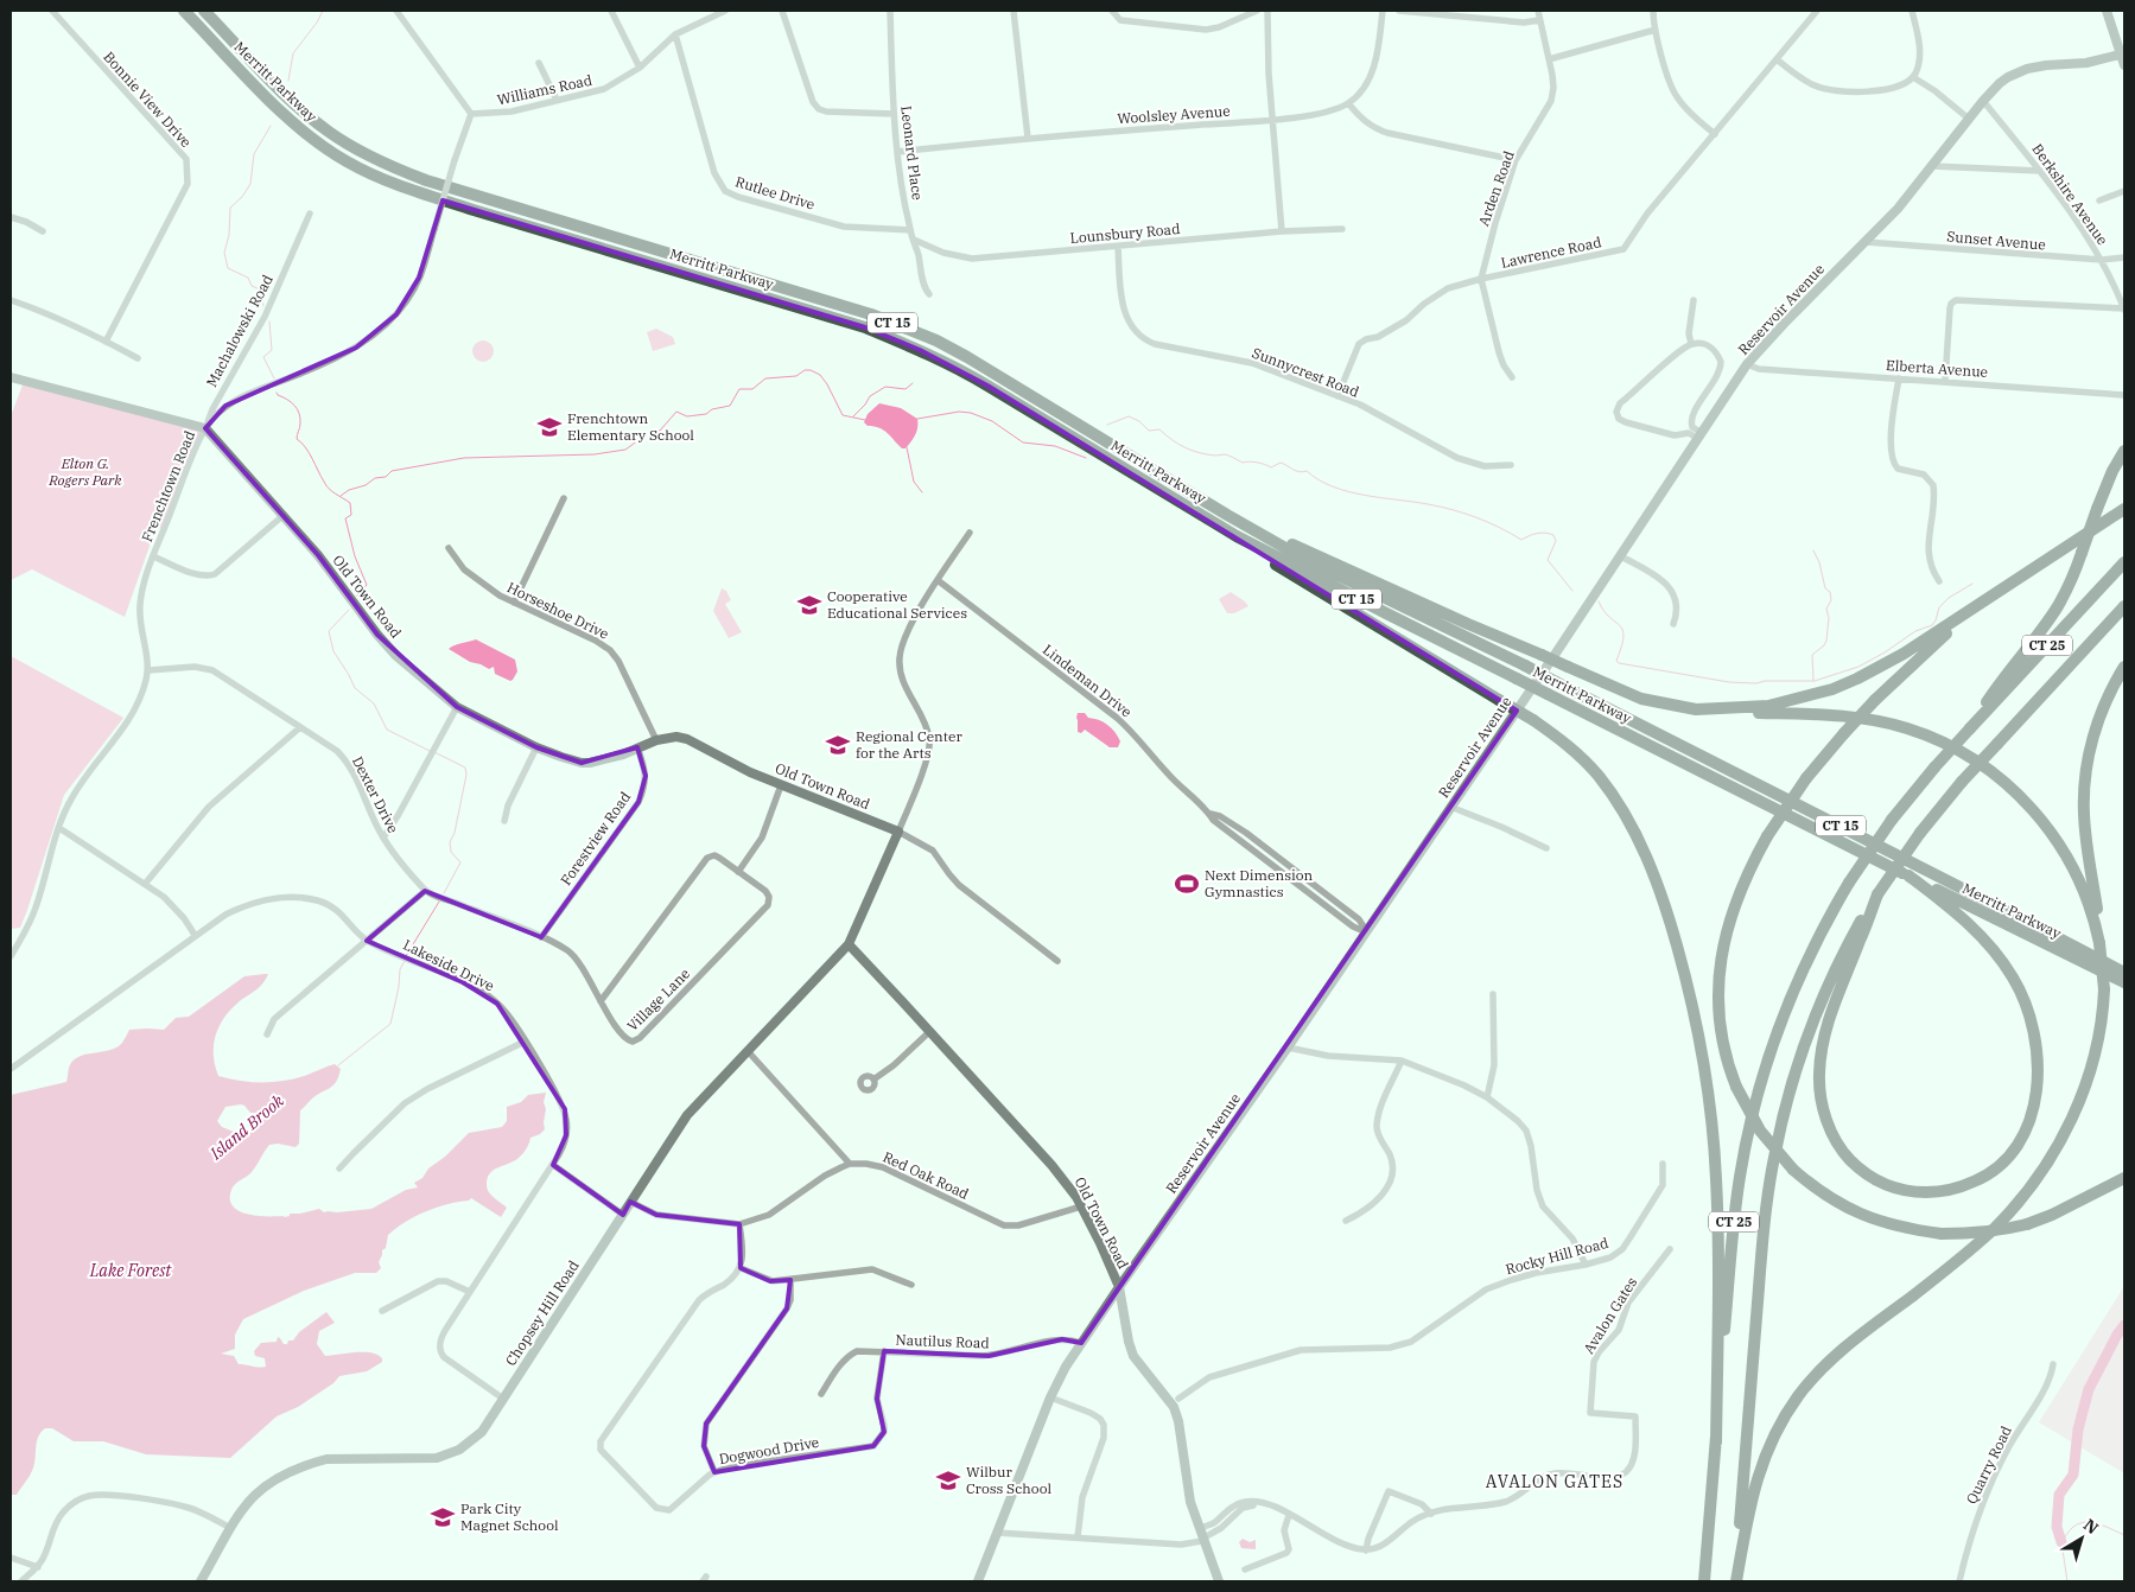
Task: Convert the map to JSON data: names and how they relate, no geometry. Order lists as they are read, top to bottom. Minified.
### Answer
{"streets":{"highway":["Merritt Parkway","CT 15","CT 25"],"main road":["Reservoir Avenue","Old Town Road","Chopsey Hill Road"],"street":["Williams Road","Bonnie View Drive","Woolsley Avenue","Leonard Place","Arden Road","Rutlee Drive","Berkshire Avenue","Lounsbury Road","Sunset Avenue","Lawrence Road","Machalowski Road","Elberta Avenue","Sunnycrest Road","Frenchtown Road","Horseshoe Drive","Lindeman Drive","Dexter Drive","Forestview Road","Lakeside Drive","Village Lane","Red Oak Road","Rocky Hill Road","Avalon Gates","Nautilus Road","Dogwood Drive","Quarry Road"]},"crossings":[["Williams Road","Rutlee Drive"],["Williams Road","Frenchtown Road"],["Woolsley Avenue","Leonard Place"],["Leonard Place","Rutlee Drive"],["Leonard Place","Lounsbury Road"],["Arden Road","Lawrence Road"],["Berkshire Avenue","Sunset Avenue"],["Berkshire Avenue","Reservoir Avenue"],["Lounsbury Road","Sunnycrest Road"],["Sunset Avenue","Reservoir Avenue"],["Lawrence Road","Sunnycrest Road"],["Reservoir Avenue","Elberta Avenue"],["Reservoir Avenue","Old Town Road"],["Reservoir Avenue","Lindeman Drive"],["Reservoir Avenue","Nautilus Road"],["Machalowski Road","Frenchtown Road"],["Machalowski Road","Old Town Road"],["Frenchtown Road","Old Town Road"],["Frenchtown Road","Dexter Drive"],["Old Town Road","Horseshoe Drive"],["Old Town Road","Forestview Road"],["Old Town Road","Red Oak Road"],["Old Town Road","Chopsey Hill Road"],["Dexter Drive","Forestview Road"],["Dexter Drive","Village Lane"],["Forestview Road","Village Lane"],["Lakeside Drive","Chopsey Hill Road"],["Nautilus Road","Dogwood Drive"]],"districts":["AVALON GATES"],"water":["Island Brook","Lake Forest"],"parks":["Elton G. Rogers Park"],"places":{"school or university":["Frenchtown Elementary School","Cooperative Educational Services","Regional Center for the Arts","Wilbur Cross School","Park City Magnet School"],"sports":["Next Dimension Gymnastics"]},"north":"top right"}
